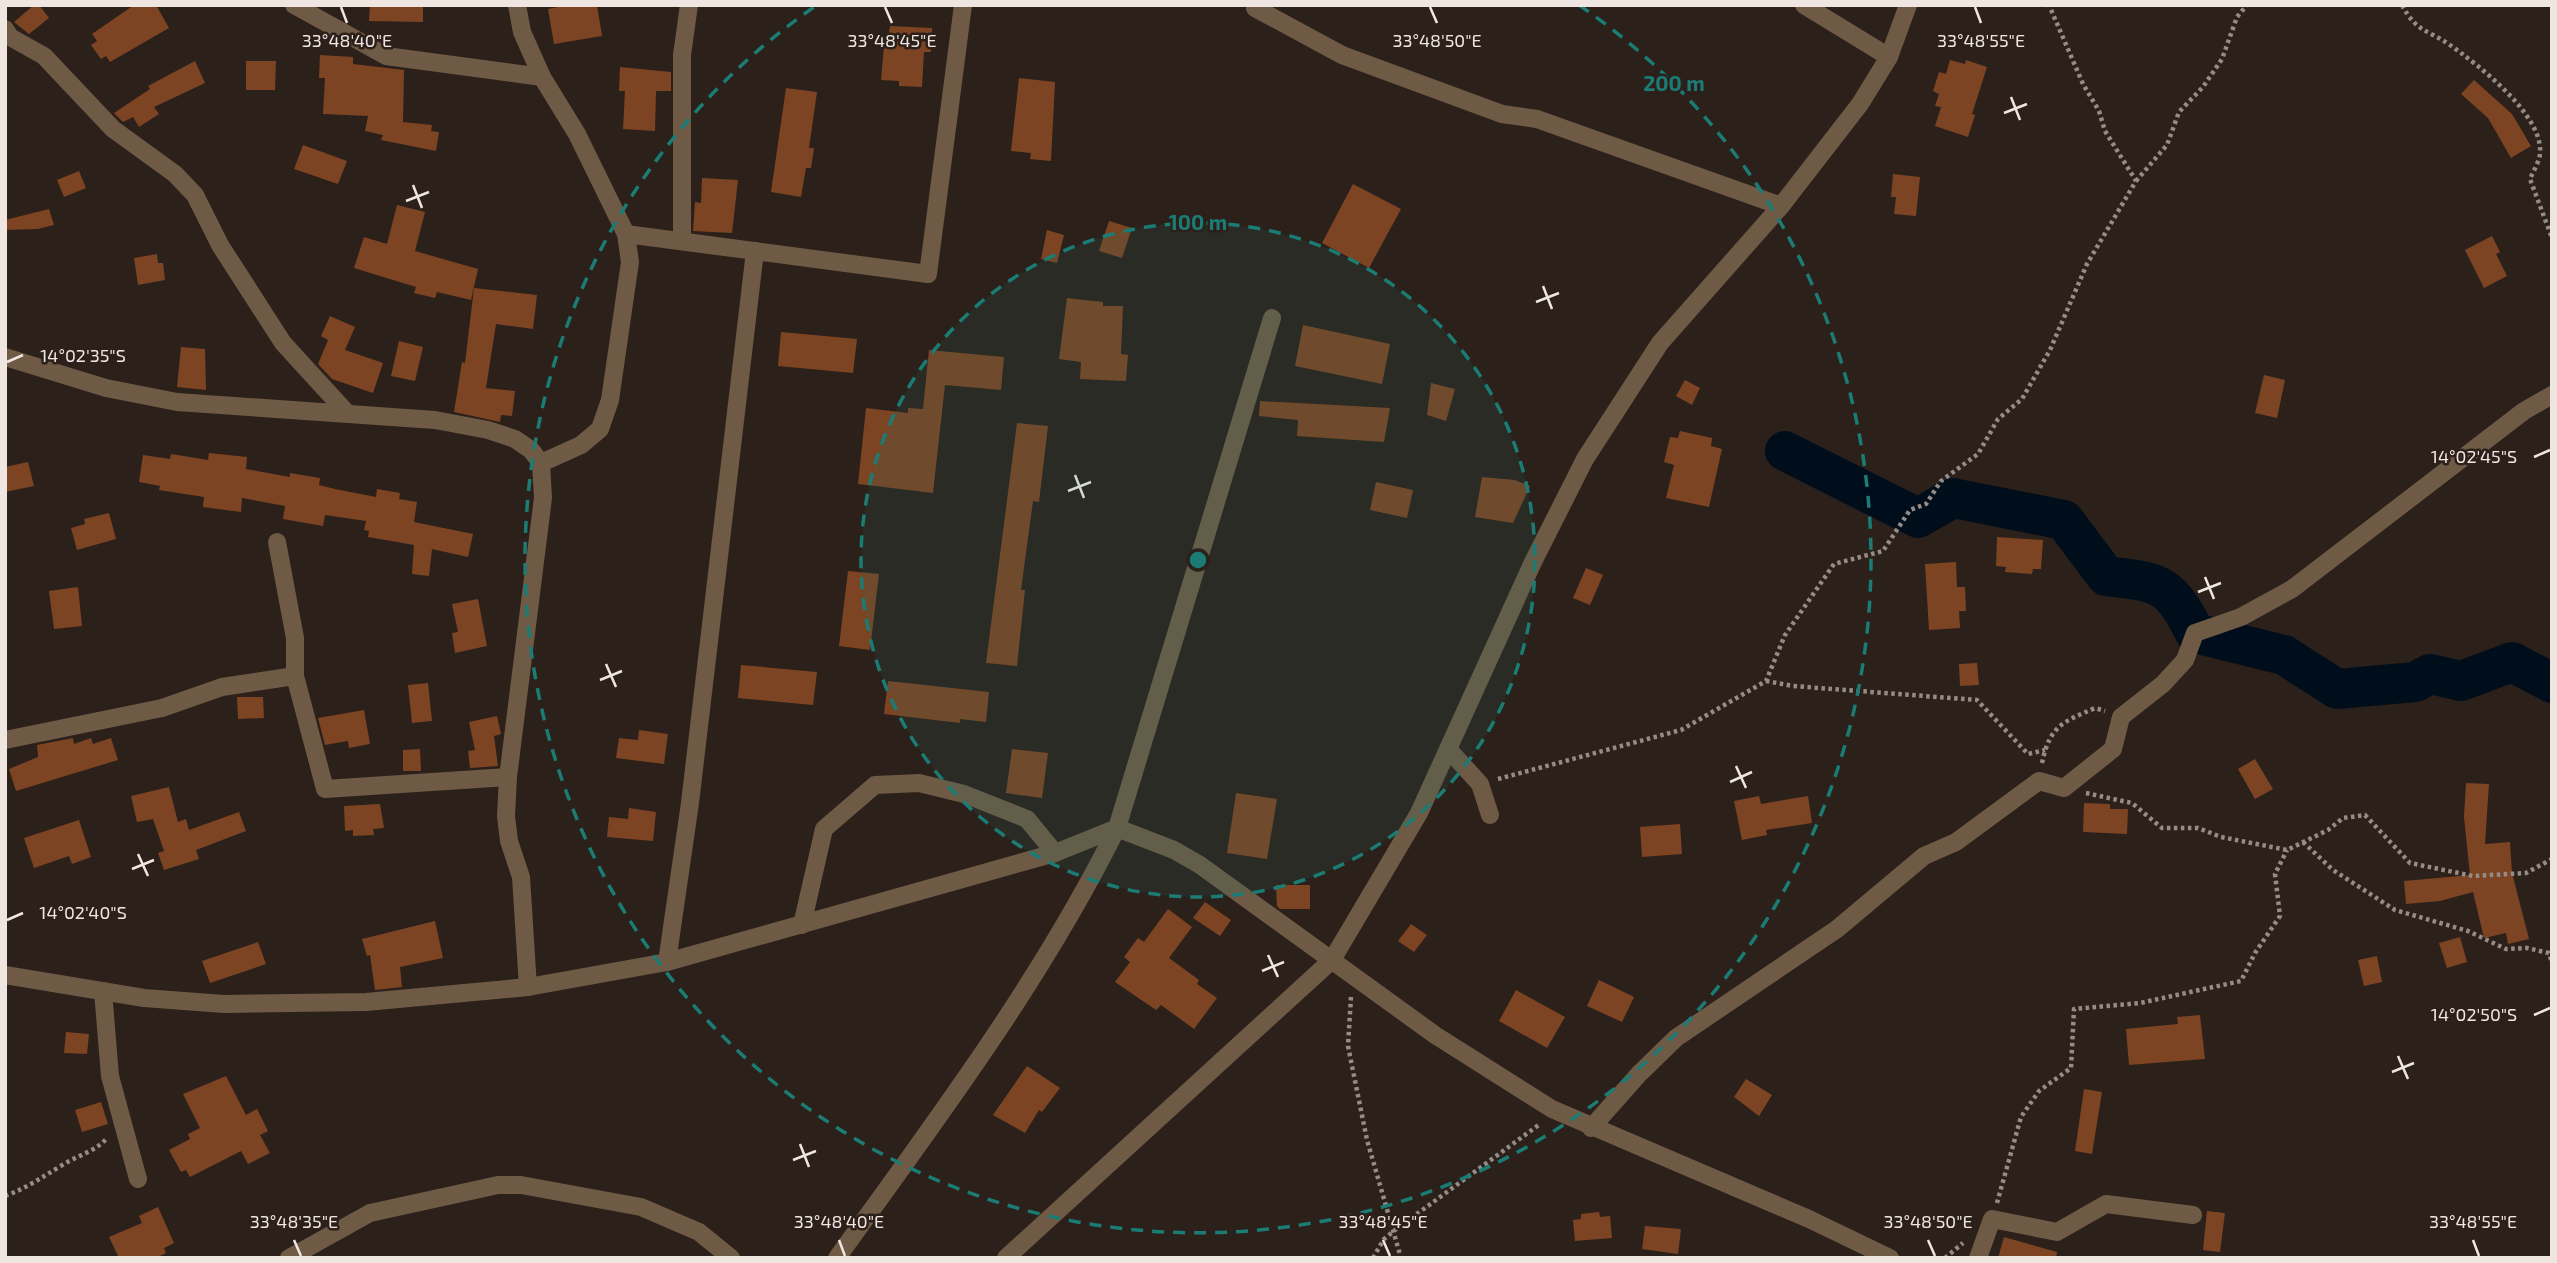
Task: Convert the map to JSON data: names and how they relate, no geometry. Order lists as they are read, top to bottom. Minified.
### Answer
{"coordinates":["33°48'50\"E","33°48'40\"E","33°48'45\"E","33°48'55\"E","14°02'35\"S","14°02'45\"S","14°02'40\"S","14°02'50\"S","33°48'35\"E"],"rings":["200 m","100 m"]}
